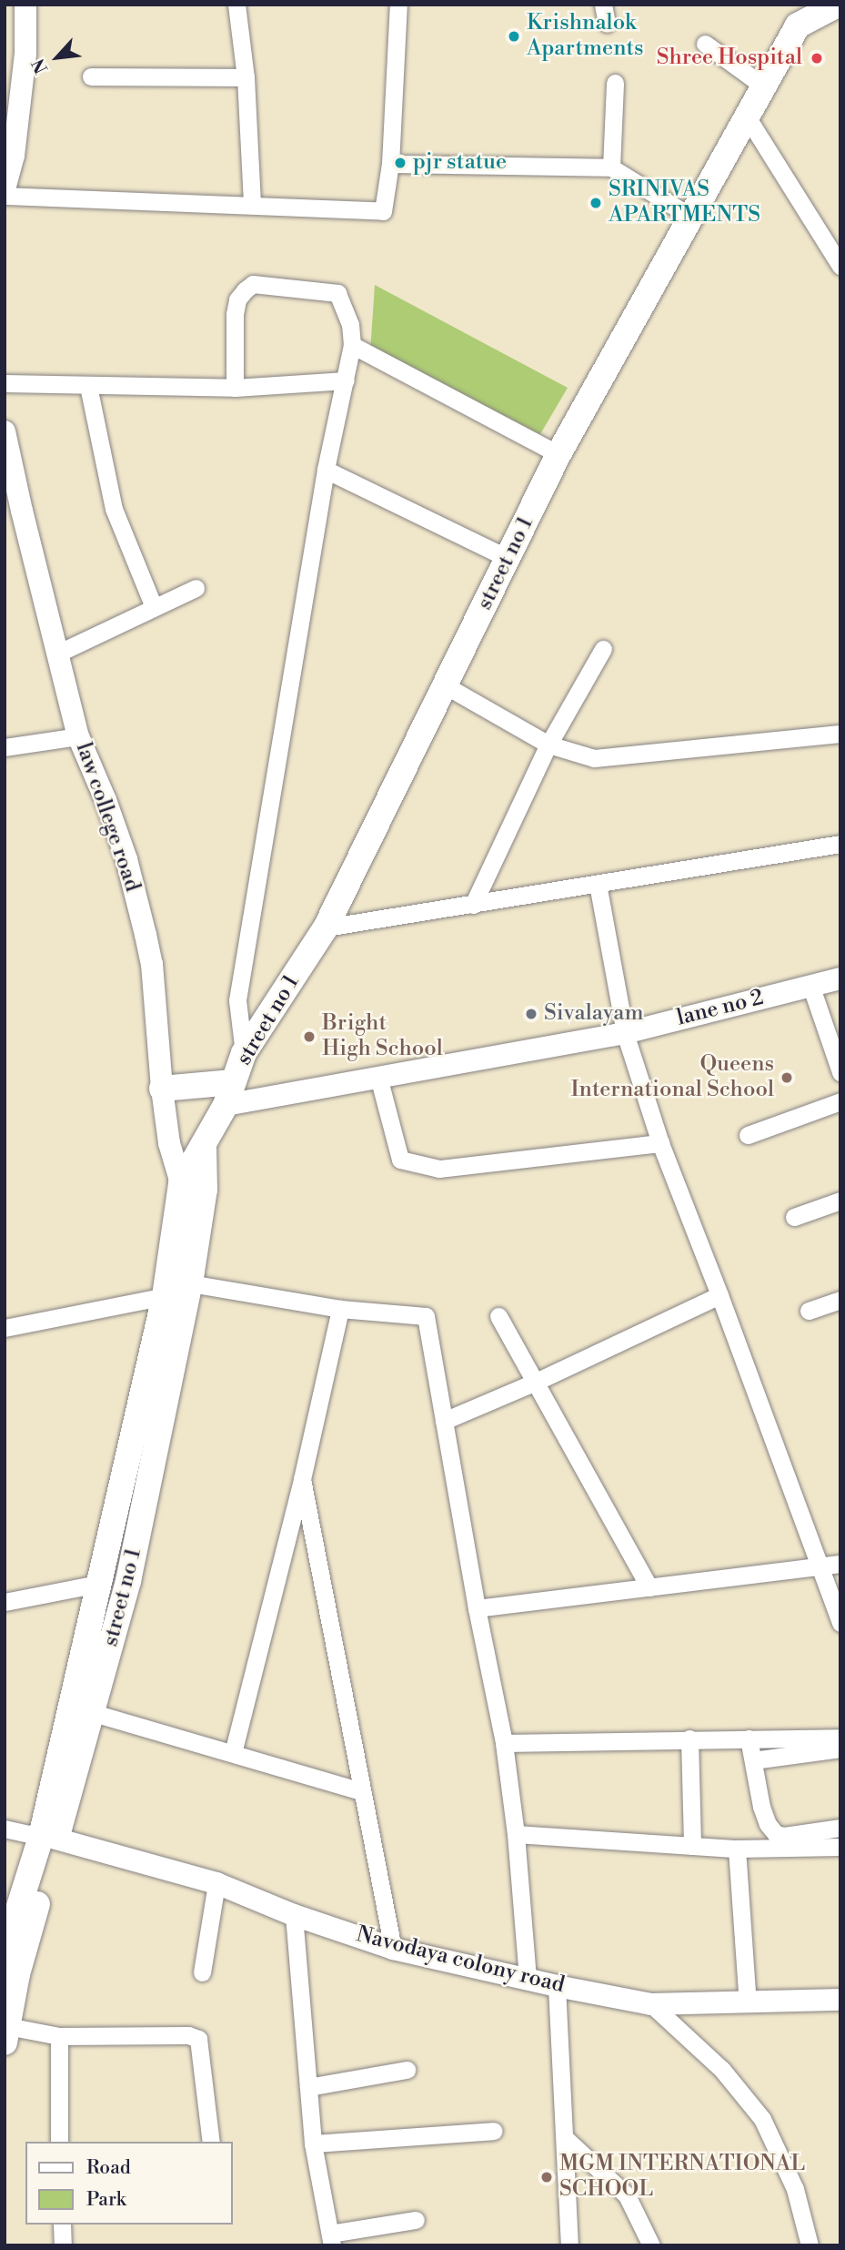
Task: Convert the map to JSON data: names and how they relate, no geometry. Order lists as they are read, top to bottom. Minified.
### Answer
{"streets":{"main road":["street no 1"],"street":["law college road","lane no 2","Navodaya colony road"]},"crossings":[["street no 1","law college road"],["street no 1","lane no 2"],["street no 1","Navodaya colony road"]],"places":["Krishnalok Apartments","Shree Hospital","pjr statue","SRINIVAS APARTMENTS","Sivalayam","Bright High School","Queens International School","MGM INTERNATIONAL SCHOOL"],"legend":["Road","Park"],"north":"bottom left"}
